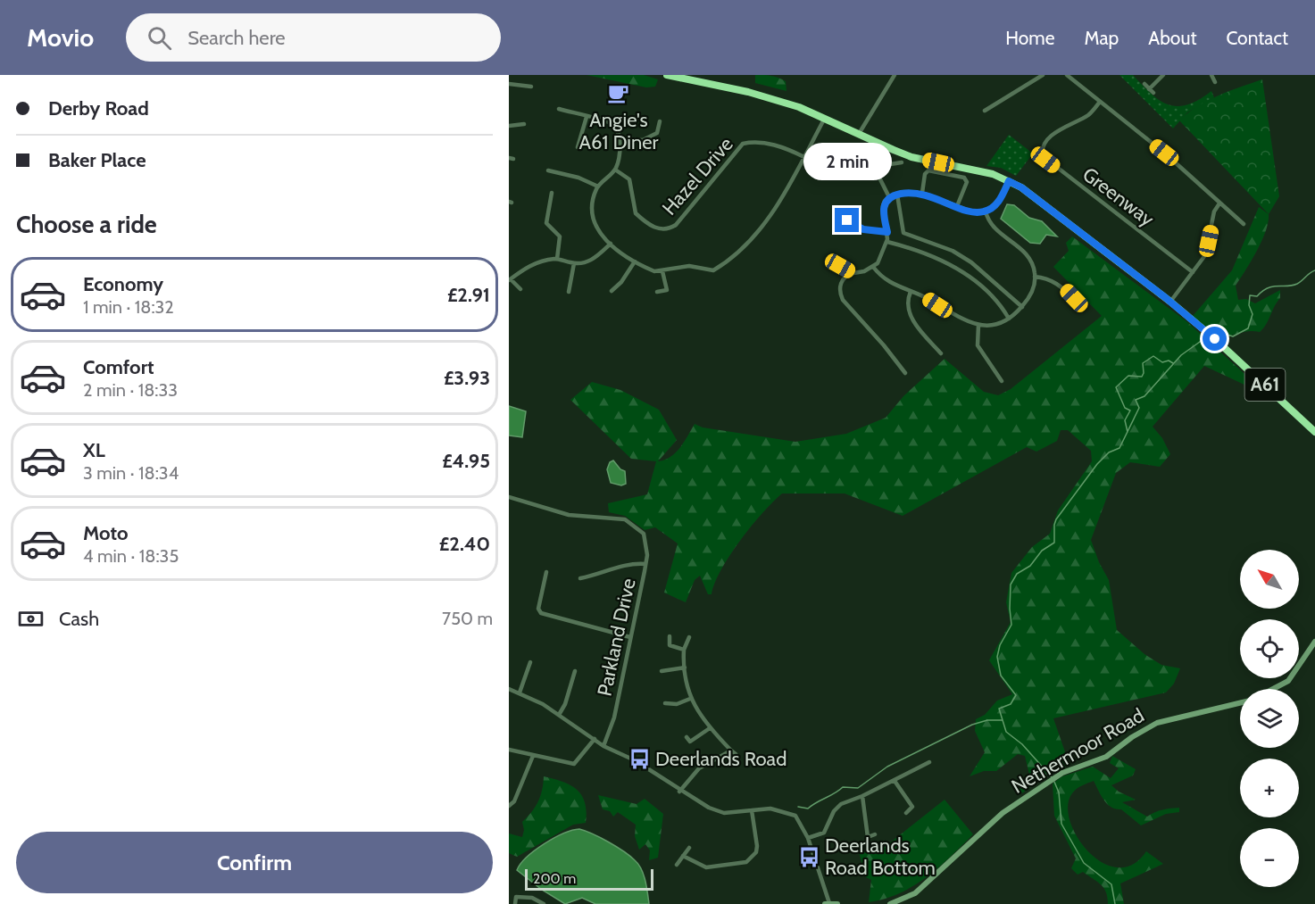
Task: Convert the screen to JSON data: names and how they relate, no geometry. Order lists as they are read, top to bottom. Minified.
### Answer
{"streets":{"highway":["A61"],"street":["Hazel Drive","Greenway","Parkland Drive","Nethermoor Road"]},"places":{"cafe":["Angie's A61 Diner"],"bus stop":["Deerlands Road","Deerlands Road Bottom"]},"scale_bar":"200 m","north":"top left","page":{"header":"Movio","search":"Search here","nav":["Home","Map","About","Contact"],"banner":["Derby Road","Baker Place"],"bubble":"2 min","heading":"Choose a ride","list":[{"name":"Economy","note":"1 min · 18:32","value":"£2.91"},{"name":"Comfort","note":"2 min · 18:33","value":"£3.93"},{"name":"XL","note":"3 min · 18:34","value":"£4.95"},{"name":"Moto","note":"4 min · 18:35","value":"£2.40"}],"map_buttons":["+","−"],"pay":["Cash","750 m"],"buttons":"Confirm","scale":"200 m"}}
